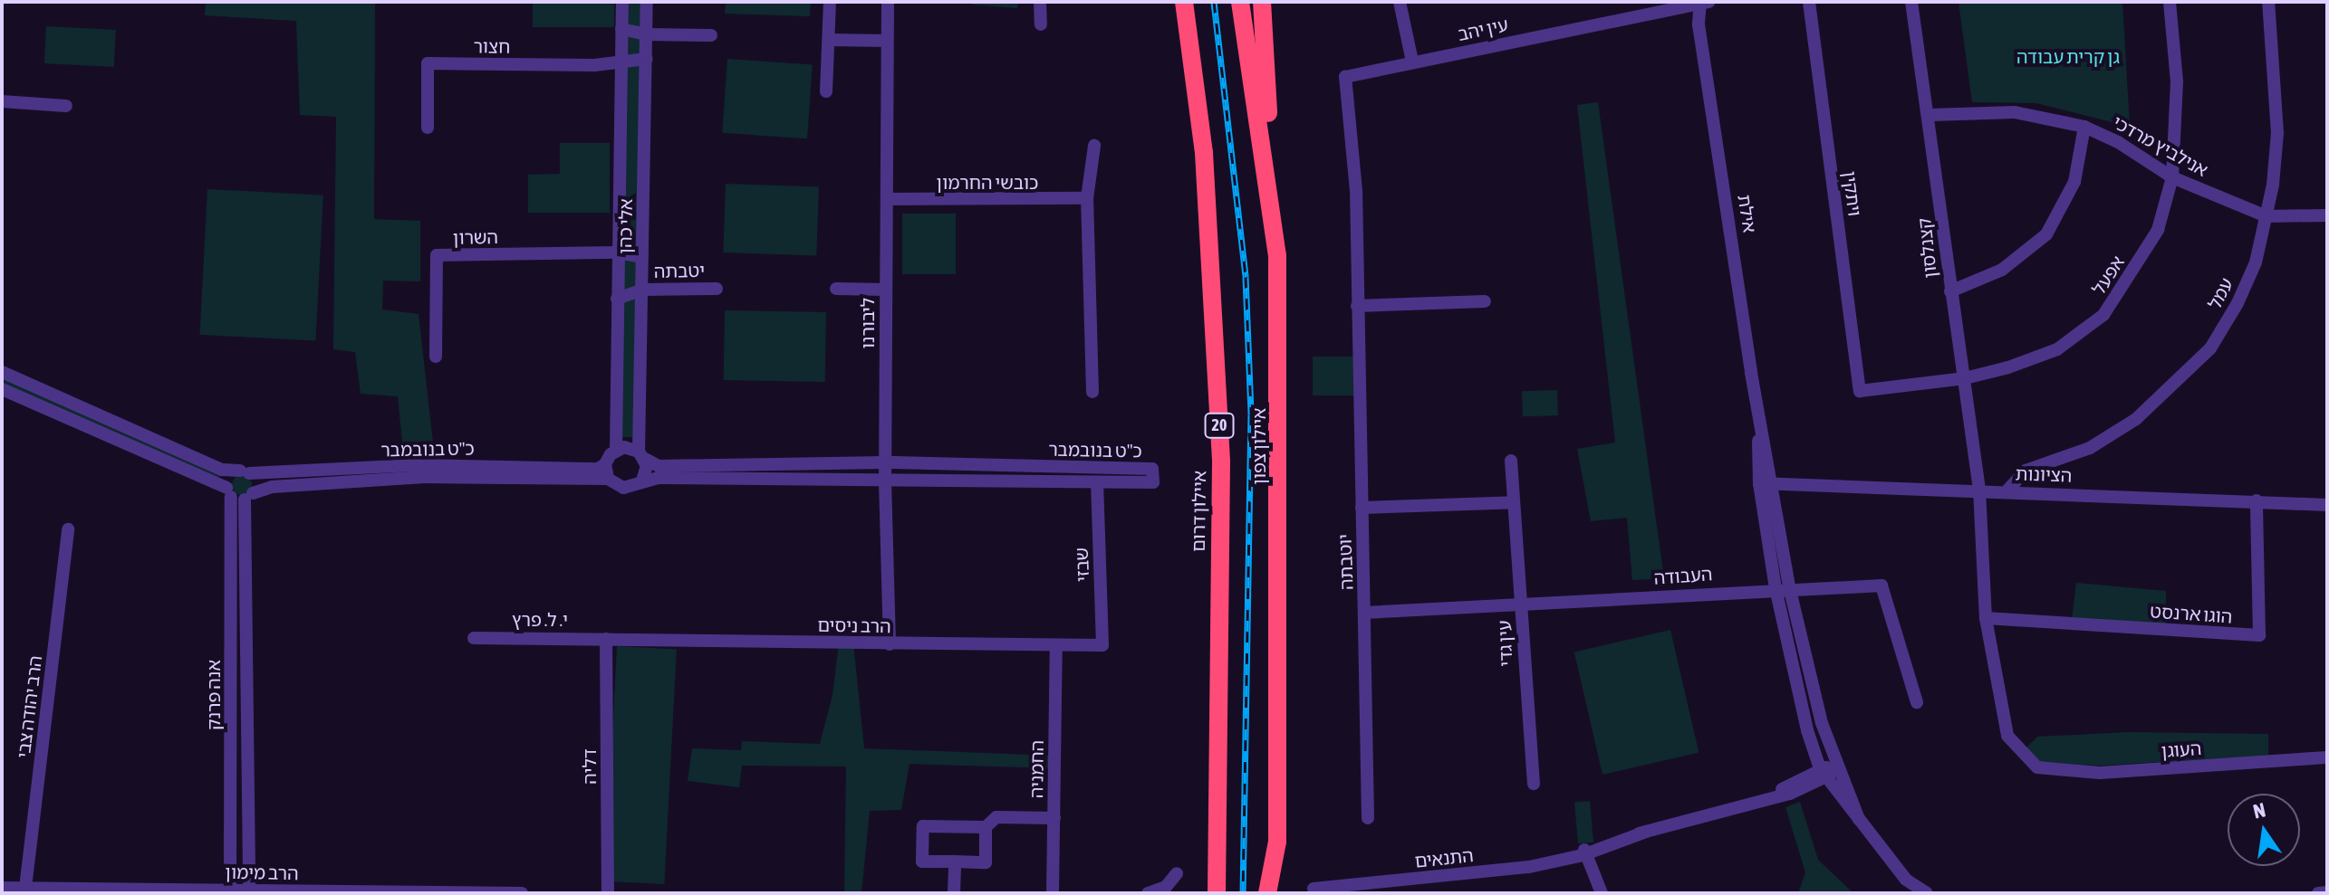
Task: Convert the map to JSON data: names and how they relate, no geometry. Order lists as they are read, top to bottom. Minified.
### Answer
{"streets":{"highway":["20","איילון צפון","איילון דרום"],"street":["עין יהב","חצור","אנילביץ מרדכי","כובשי החרמון","ויתקין","אילת","אלי כהן","השרון","קצנלסון","יטבתה","אפעל","עמל","ליבורנו","כ\"ט בנובמבר","הציונות","יוטבתה","שבזי","העבודה","הוגו ארנסט","י. ל. פרץ","הרב ניסים","עין גדי","אנה פרנק","הרב יהודה צבי","העוגן","דליה","החמניה","התנאים","הרב מימון"]},"crossings":[["עין יהב","אילת"],["עין יהב","יוטבתה"],["חצור","אלי כהן"],["אנילביץ מרדכי","קצנלסון"],["אנילביץ מרדכי","אפעל"],["אנילביץ מרדכי","עמל"],["כובשי החרמון","ליבורנו"],["ויתקין","אפעל"],["אילת","הציונות"],["אילת","העבודה"],["אילת","התנאים"],["אלי כהן","השרון"],["אלי כהן","יטבתה"],["אלי כהן","כ\"ט בנובמבר"],["קצנלסון","אפעל"],["קצנלסון","הציונות"],["עמל","הציונות"],["ליבורנו","כ\"ט בנובמבר"],["ליבורנו","הרב ניסים"],["כ\"ט בנובמבר","שבזי"],["כ\"ט בנובמבר","אנה פרנק"],["הציונות","הוגו ארנסט"],["יוטבתה","העבודה"],["שבזי","הרב ניסים"],["העבודה","עין גדי"],["הוגו ארנסט","העוגן"],["י. ל. פרץ","הרב ניסים"],["י. ל. פרץ","דליה"],["הרב ניסים","דליה"],["הרב ניסים","החמניה"],["אנה פרנק","הרב מימון"],["הרב יהודה צבי","הרב מימון"]],"parks":["גן קרית עבודה"],"north":"top"}
